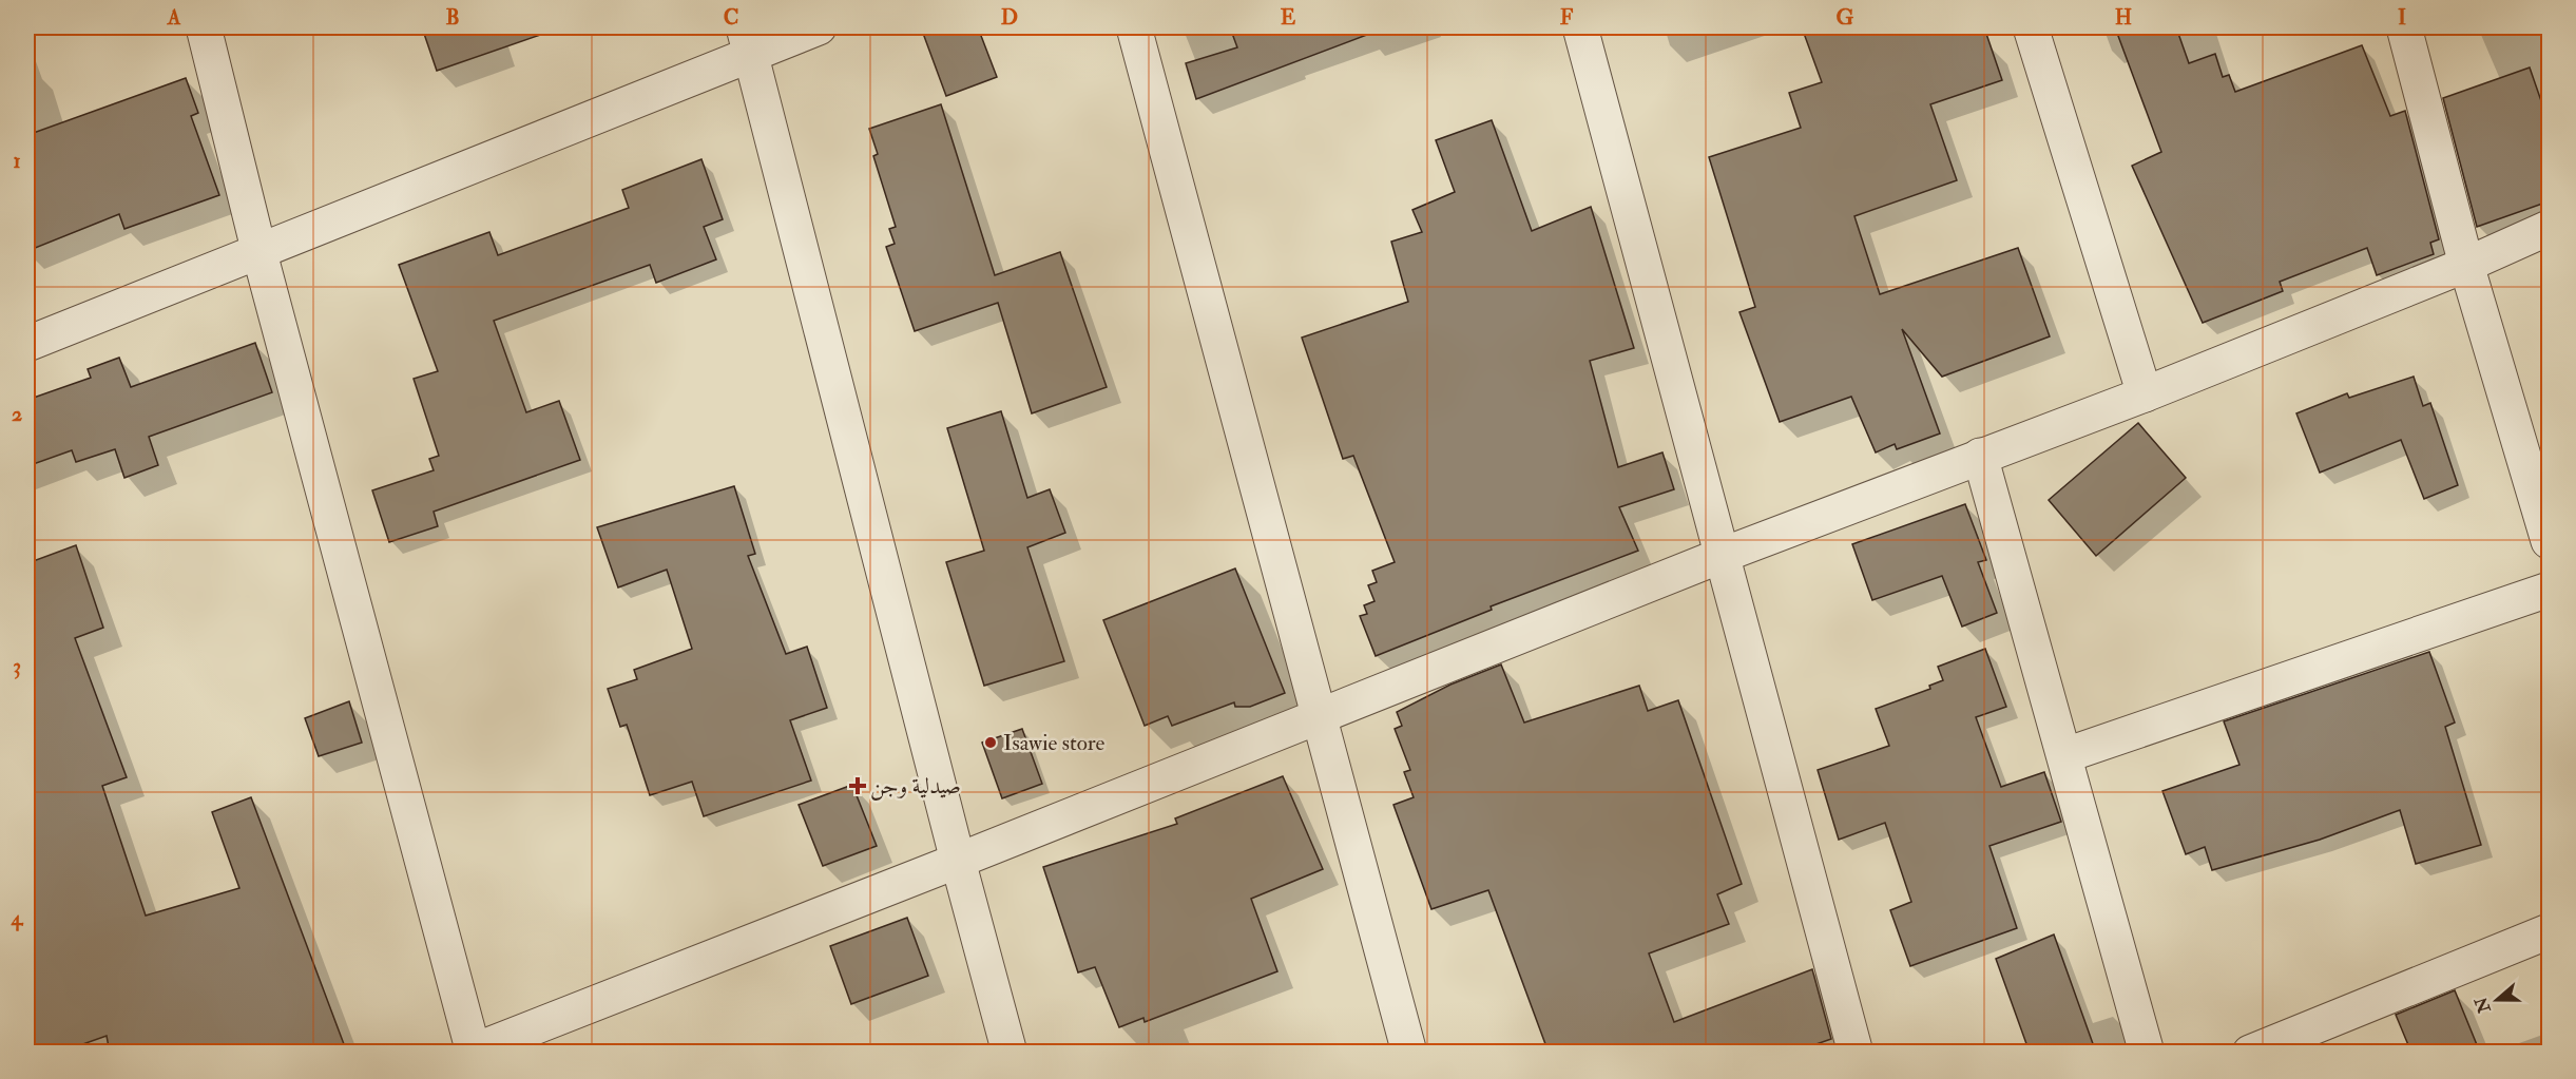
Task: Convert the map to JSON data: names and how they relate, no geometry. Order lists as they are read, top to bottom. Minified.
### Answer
{"places":{"other":["Isawie store"],"health":["صيدلية وجن"]},"north":"left","grid":{"columns":["A","B","C","D","E","F","G","H","I"],"rows":["1","2","3","4"]}}
